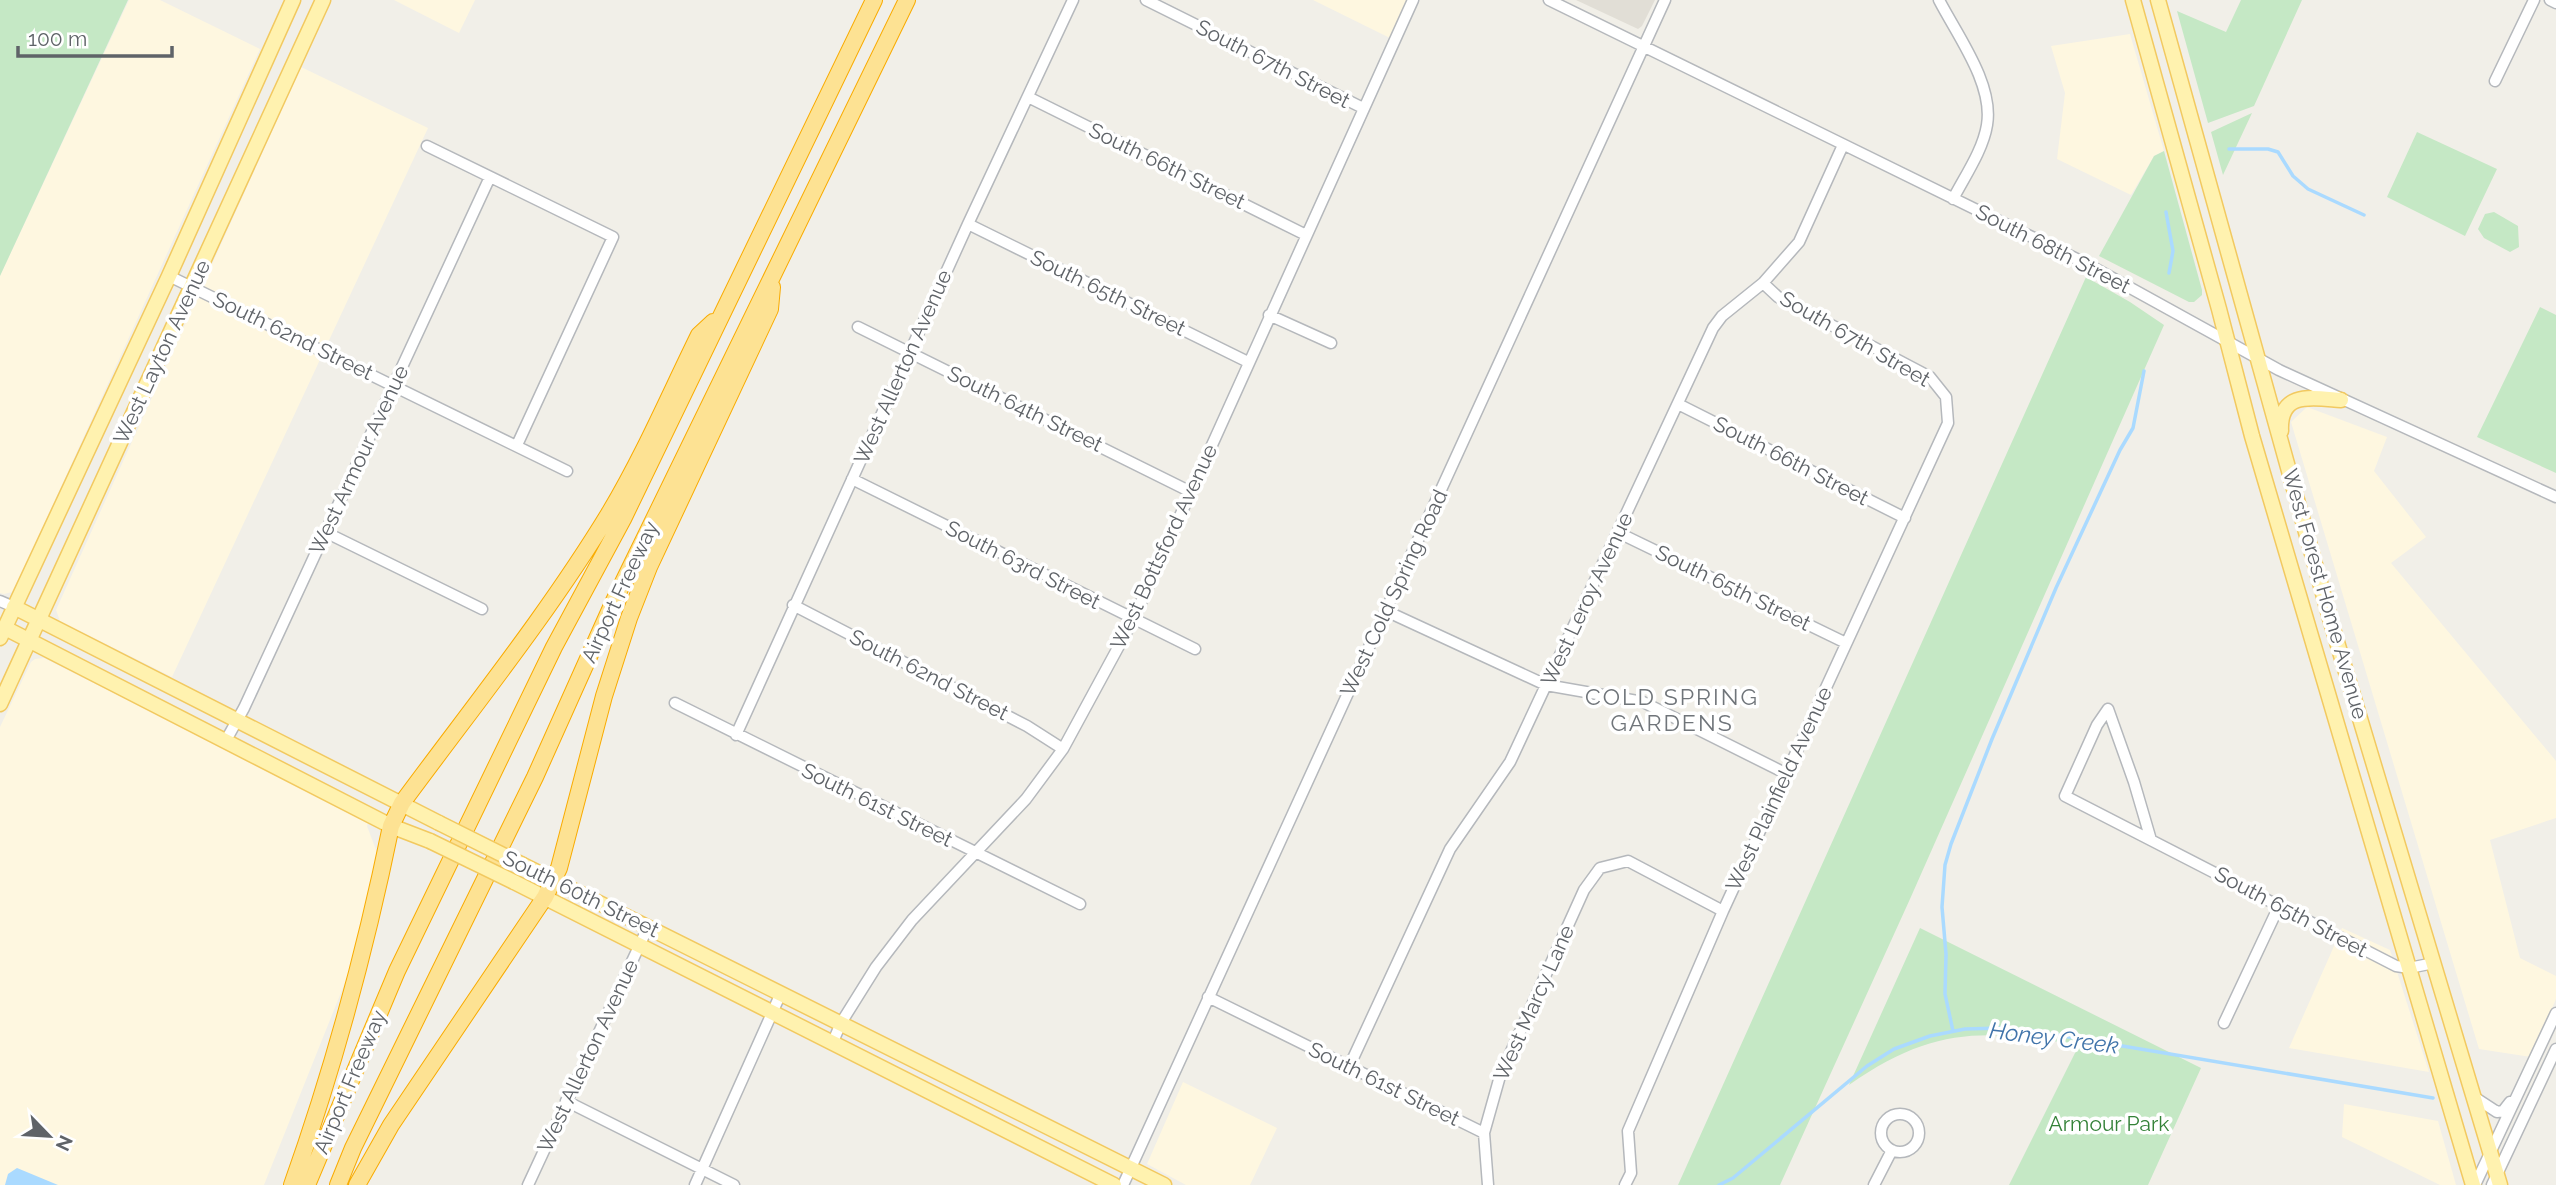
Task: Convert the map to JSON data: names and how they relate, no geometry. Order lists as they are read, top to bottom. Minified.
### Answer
{"streets":{"highway":["Airport Freeway"],"main road":["West Layton Avenue","West Forest Home Avenue","South 60th Street"],"street":["South 67th Street","South 66th Street","South 68th Street","South 65th Street","South 62nd Street","West Allerton Avenue","South 64th Street","West Armour Avenue","West Bottsford Avenue","South 63rd Street","West Cold Spring Road","West Leroy Avenue","West Plainfield Avenue","South 61st Street","West Marcy Lane"]},"crossings":[["South 67th Street","West Bottsford Avenue"],["South 67th Street","West Leroy Avenue"],["South 67th Street","West Plainfield Avenue"],["South 66th Street","West Allerton Avenue"],["South 66th Street","West Bottsford Avenue"],["South 66th Street","West Leroy Avenue"],["South 66th Street","West Plainfield Avenue"],["South 68th Street","West Cold Spring Road"],["South 68th Street","West Forest Home Avenue"],["South 68th Street","West Leroy Avenue"],["South 65th Street","West Allerton Avenue"],["South 65th Street","West Bottsford Avenue"],["South 65th Street","West Forest Home Avenue"],["South 65th Street","West Leroy Avenue"],["South 65th Street","West Plainfield Avenue"],["South 62nd Street","West Layton Avenue"],["South 62nd Street","West Allerton Avenue"],["South 62nd Street","West Armour Avenue"],["South 62nd Street","West Bottsford Avenue"],["West Layton Avenue","South 60th Street"],["West Allerton Avenue","South 64th Street"],["West Allerton Avenue","South 63rd Street"],["West Allerton Avenue","South 61st Street"],["West Allerton Avenue","South 60th Street"],["South 64th Street","West Bottsford Avenue"],["West Armour Avenue","South 60th Street"],["West Bottsford Avenue","South 63rd Street"],["West Bottsford Avenue","South 61st Street"],["West Bottsford Avenue","South 60th Street"],["West Cold Spring Road","South 61st Street"],["West Cold Spring Road","South 60th Street"],["West Leroy Avenue","South 61st Street"],["West Plainfield Avenue","West Marcy Lane"],["South 61st Street","West Marcy Lane"]],"districts":["COLD SPRING GARDENS"],"water":["Honey Creek"],"parks":["Armour Park"],"scale_bar":"100 m","north":"bottom right"}
